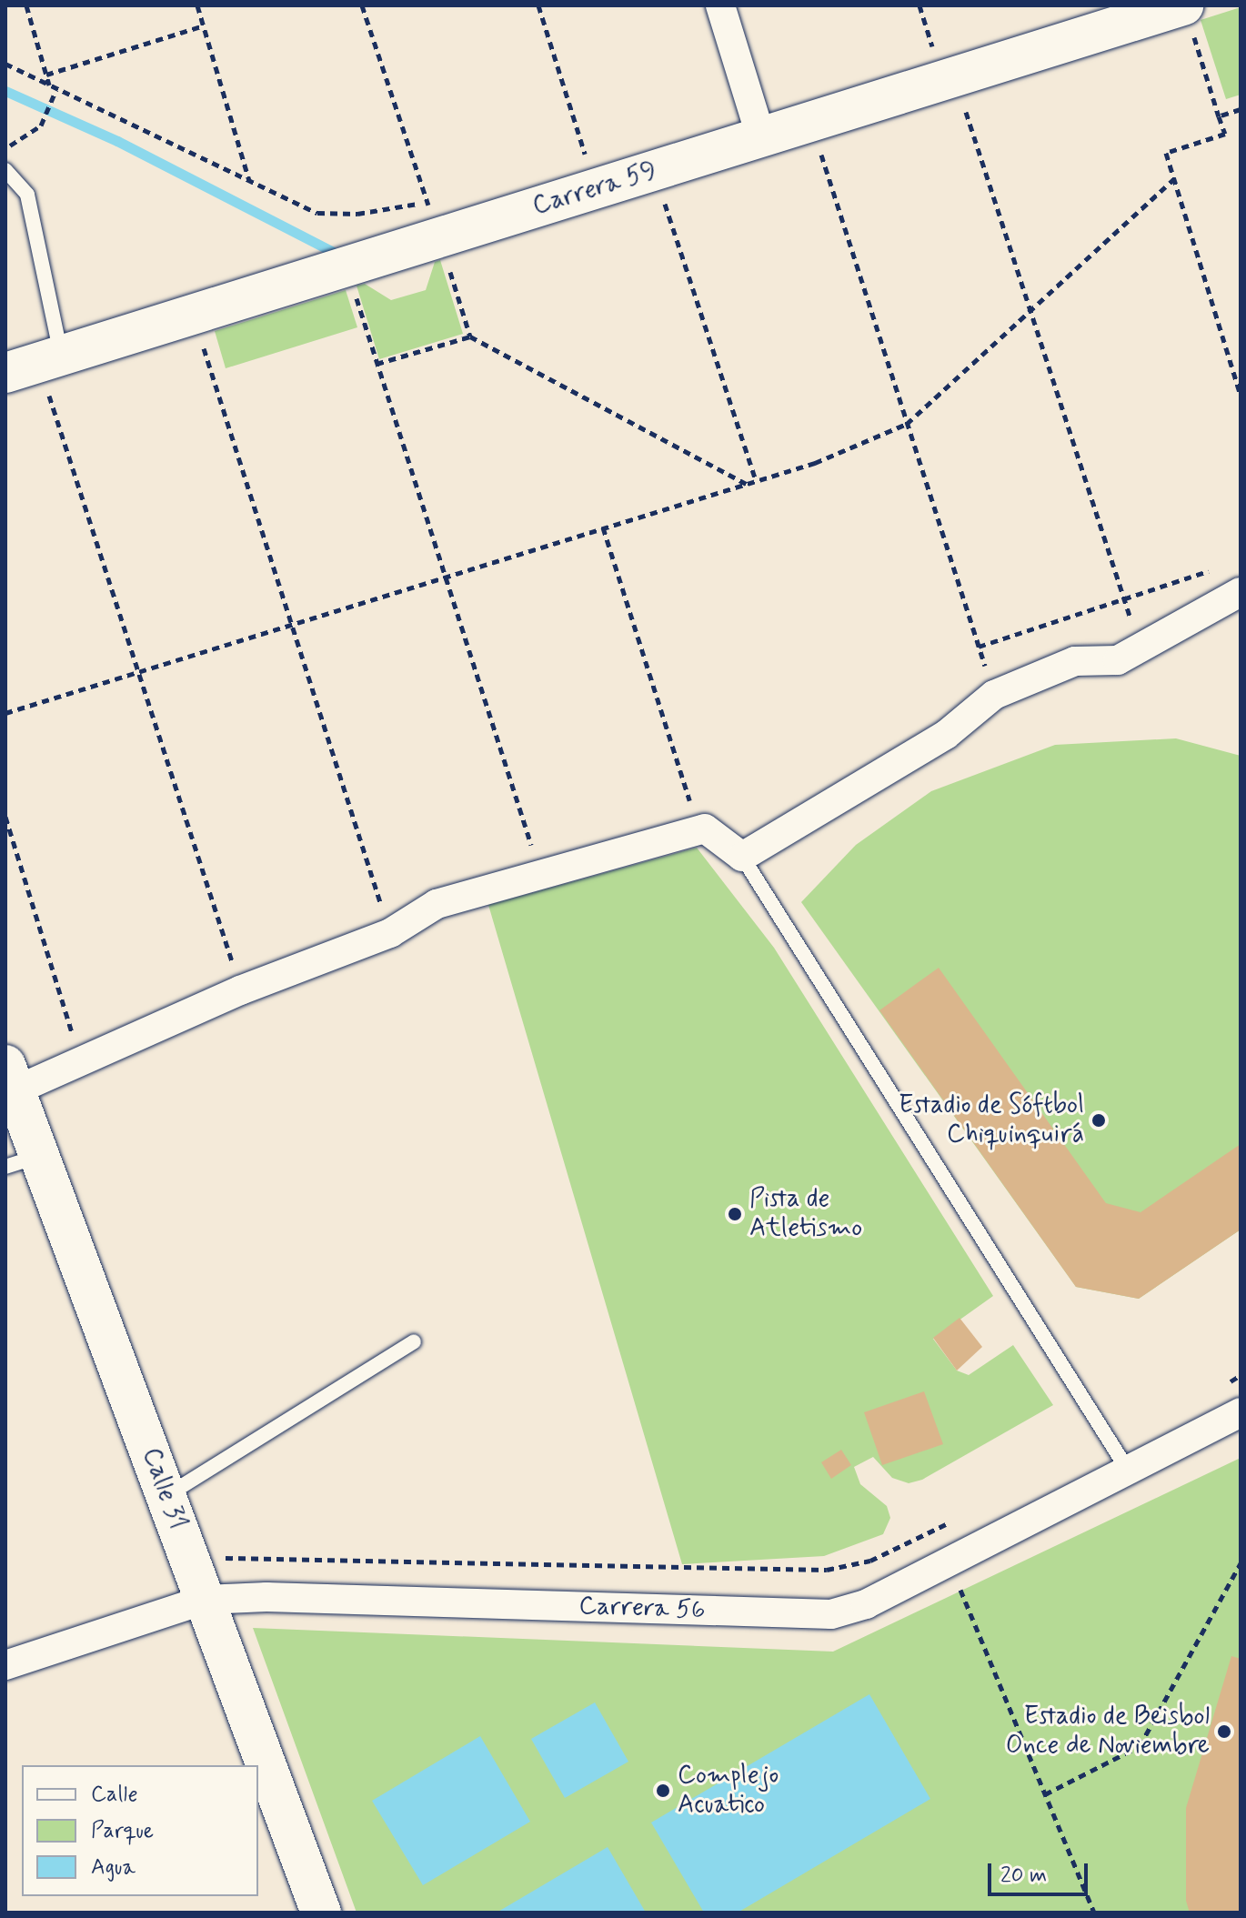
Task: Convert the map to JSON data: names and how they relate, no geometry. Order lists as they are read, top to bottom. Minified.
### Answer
{"streets":{"street":["Carrera 59","Calle 31","Carrera 56"]},"crossings":[["Calle 31","Carrera 56"]],"places":["Estadio de Sóftbol Chiquinquirá","Pista de Atletismo","Estadio de Beisbol Once de Noviembre","Complejo Acuatico"],"legend":["Calle","Parque","Agua"],"scale_bar":"20 m"}
